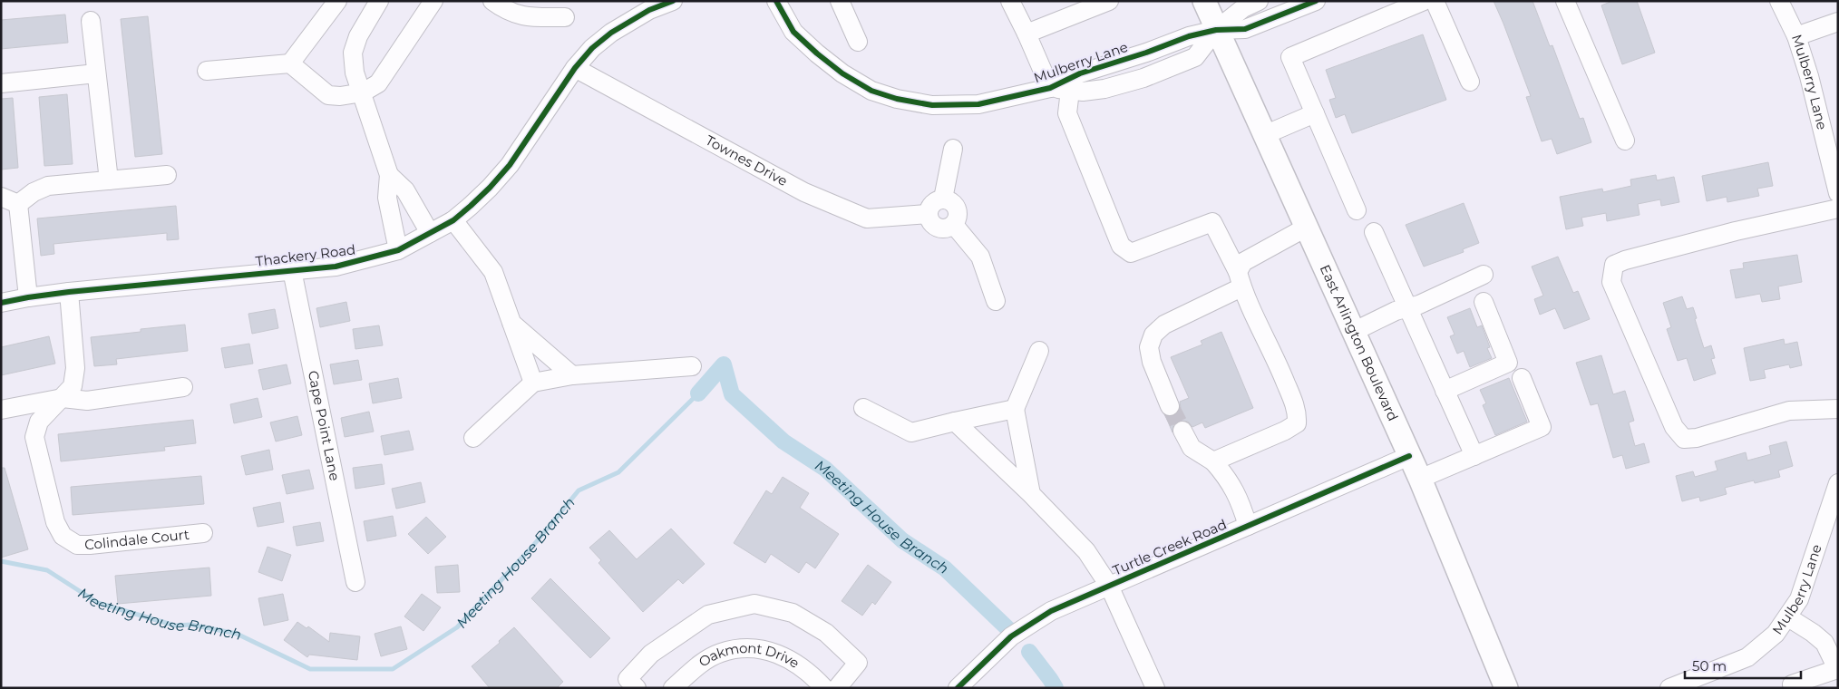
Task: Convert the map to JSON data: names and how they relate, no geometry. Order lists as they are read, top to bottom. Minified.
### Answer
{"streets":{"main road":["East Arlington Boulevard"],"street":["Mulberry Lane","Townes Drive","Thackery Road","Cape Point Lane","Colindale Court","Turtle Creek Road","Oakmont Drive"]},"crossings":[["Mulberry Lane","East Arlington Boulevard"],["Townes Drive","Thackery Road"],["Thackery Road","Cape Point Lane"],["Thackery Road","Colindale Court"],["East Arlington Boulevard","Turtle Creek Road"]],"water":["Meeting House Branch"],"scale_bar":"50 m"}
